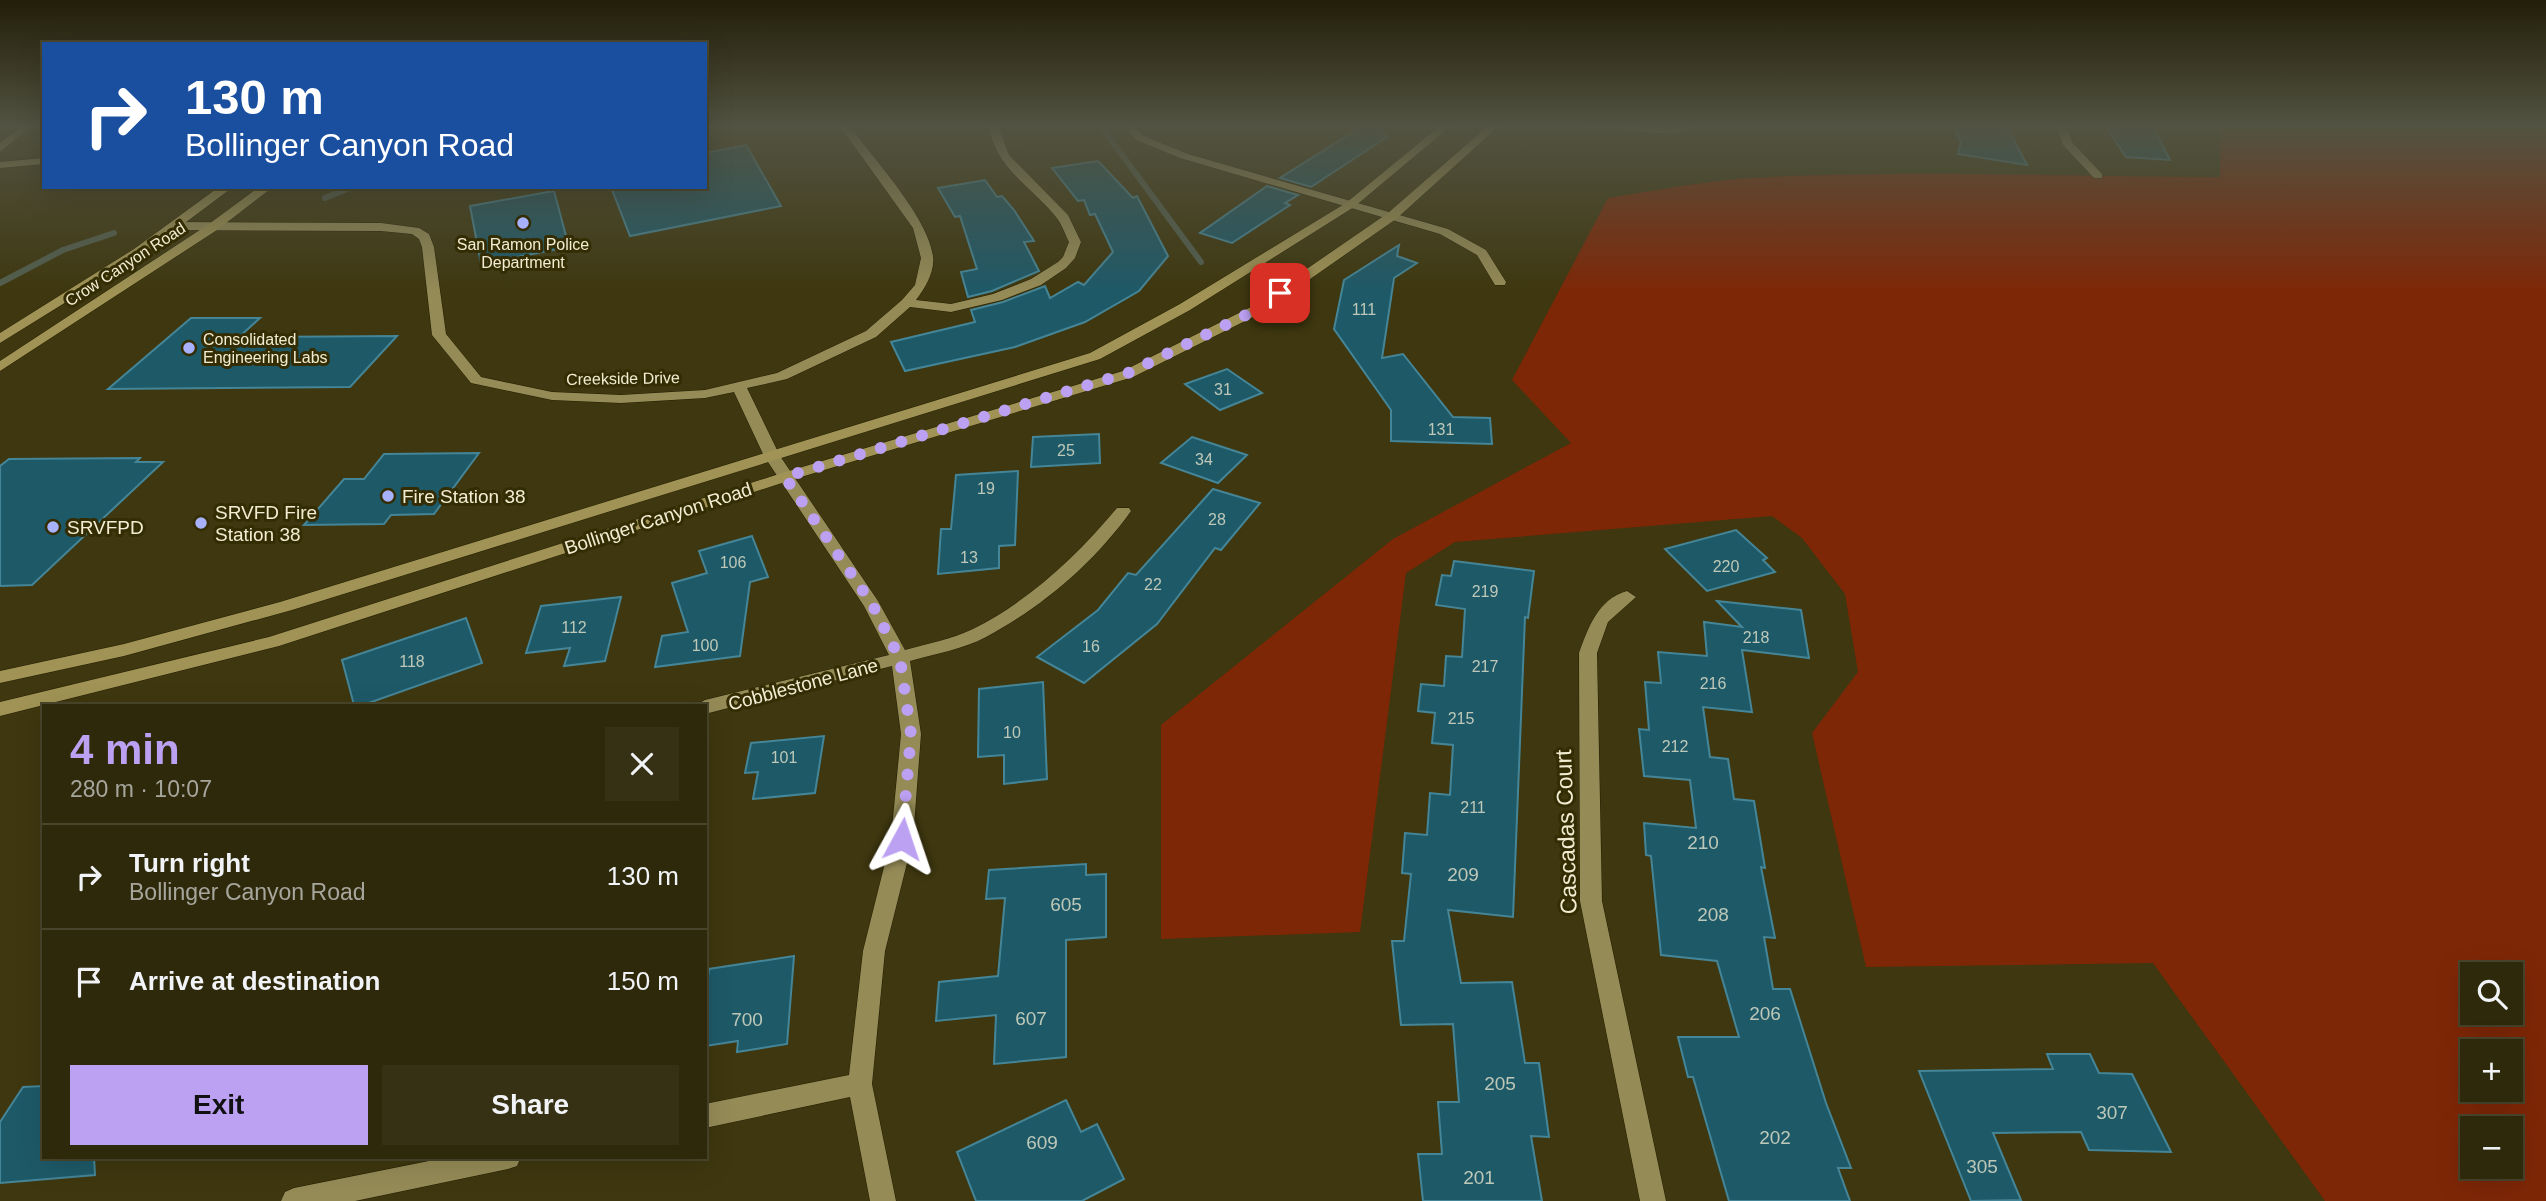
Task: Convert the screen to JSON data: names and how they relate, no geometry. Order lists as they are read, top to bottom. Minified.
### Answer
{"streets":{"main road":["Crow Canyon Road","Bollinger Canyon Road"],"street":["Creekside Drive","Cobblestone Lane","Cascadas Court"]},"crossings":[["Crow Canyon Road","Creekside Drive"]],"places":["San Ramon Police Department","Consolidated Engineering Labs","Fire Station 38","SRVFD Fire Station 38","SRVFPD"],"house_numbers":["111","31","131","25","34","19","28","13","106","220","22","219","112","218","100","16","118","217","216","215","10","212","101","211","210","209","605","208","206","607","700","205","307","202","609","305","201"],"page":{"turn":["130 m","Bollinger Canyon Road"],"heading":["4 min","280 m · 10:07"],"list":[{"name":"Turn right","note":"Bollinger Canyon Road","value":"130 m"},{"name":"Arrive at destination","value":"150 m"}],"map_buttons":["+","−"],"buttons":["Exit","Share"]}}
